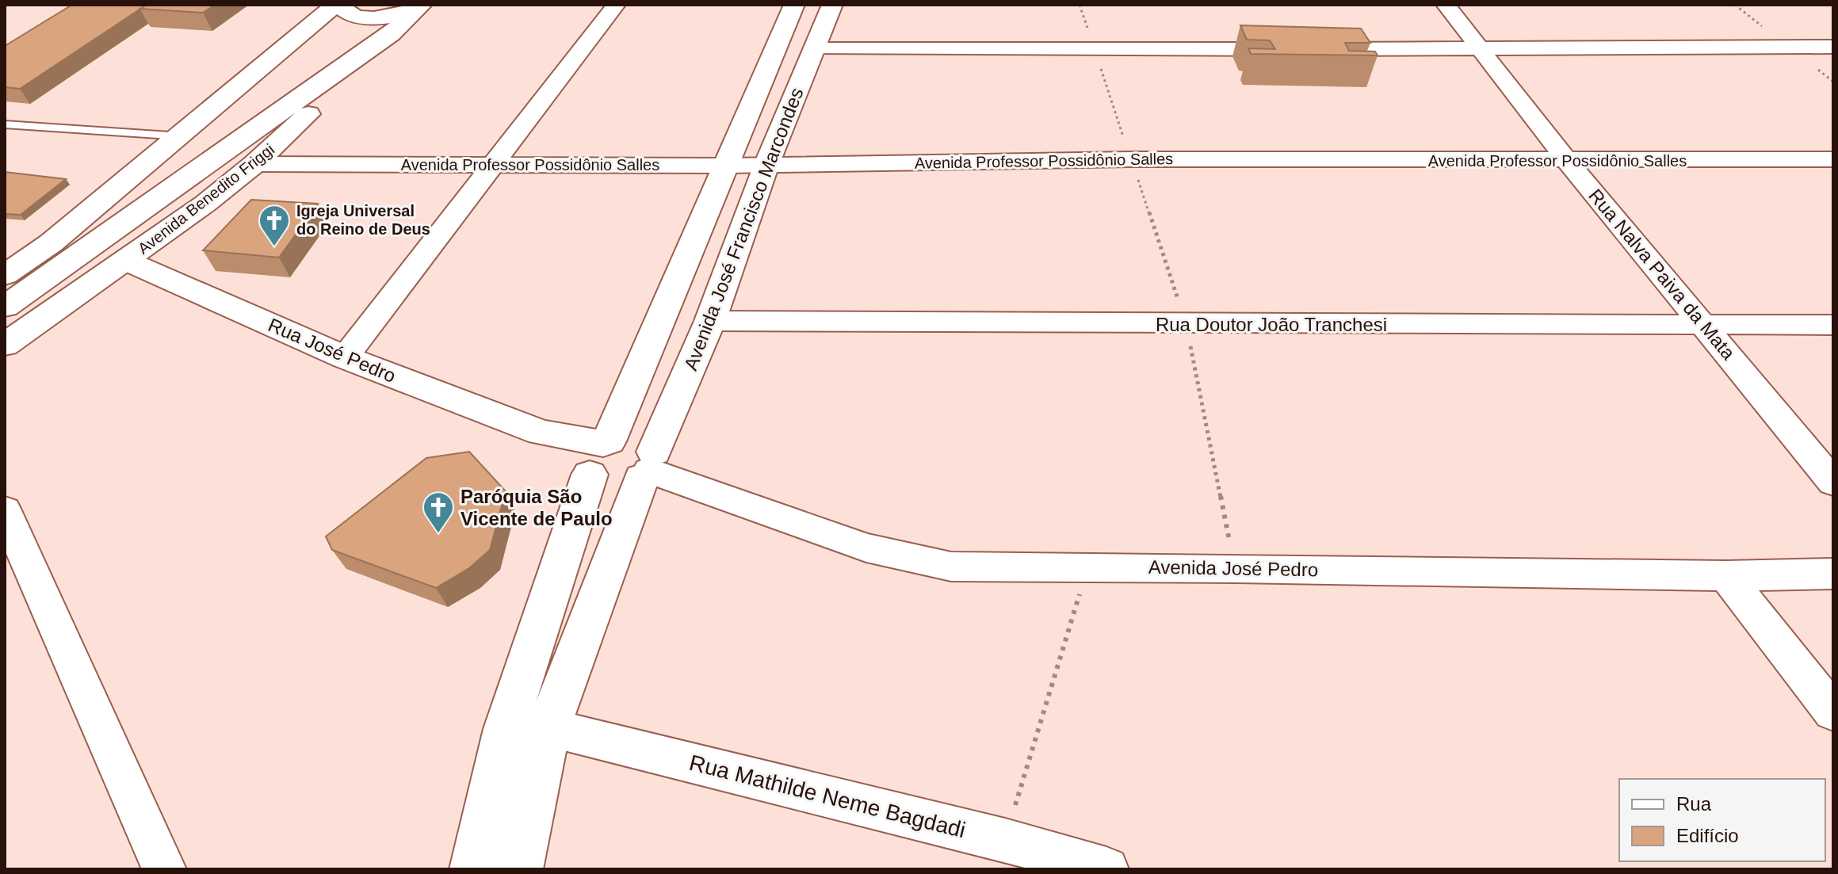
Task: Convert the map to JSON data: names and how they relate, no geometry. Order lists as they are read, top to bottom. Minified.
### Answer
{"streets":{"street":["Avenida Professor Possidônio Salles","Avenida Benedito Friggi","Avenida José Francisco Marcondes","Rua Nalva Paiva da Mata","Rua Doutor João Tranchesi","Rua José Pedro","Avenida José Pedro","Rua Mathilde Neme Bagdadi"]},"crossings":[["Avenida Professor Possidônio Salles","Avenida Benedito Friggi"],["Avenida Professor Possidônio Salles","Avenida José Francisco Marcondes"],["Avenida Professor Possidônio Salles","Rua Nalva Paiva da Mata"],["Avenida Benedito Friggi","Rua José Pedro"],["Avenida José Francisco Marcondes","Rua Doutor João Tranchesi"],["Avenida José Francisco Marcondes","Rua José Pedro"],["Avenida José Francisco Marcondes","Avenida José Pedro"],["Avenida José Francisco Marcondes","Rua Mathilde Neme Bagdadi"],["Rua Nalva Paiva da Mata","Rua Doutor João Tranchesi"],["Rua José Pedro","Avenida José Pedro"]],"places":{"church":["Igreja Universal do Reino de Deus","Paróquia São Vicente de Paulo"]},"legend":["Rua","Edifício"]}
